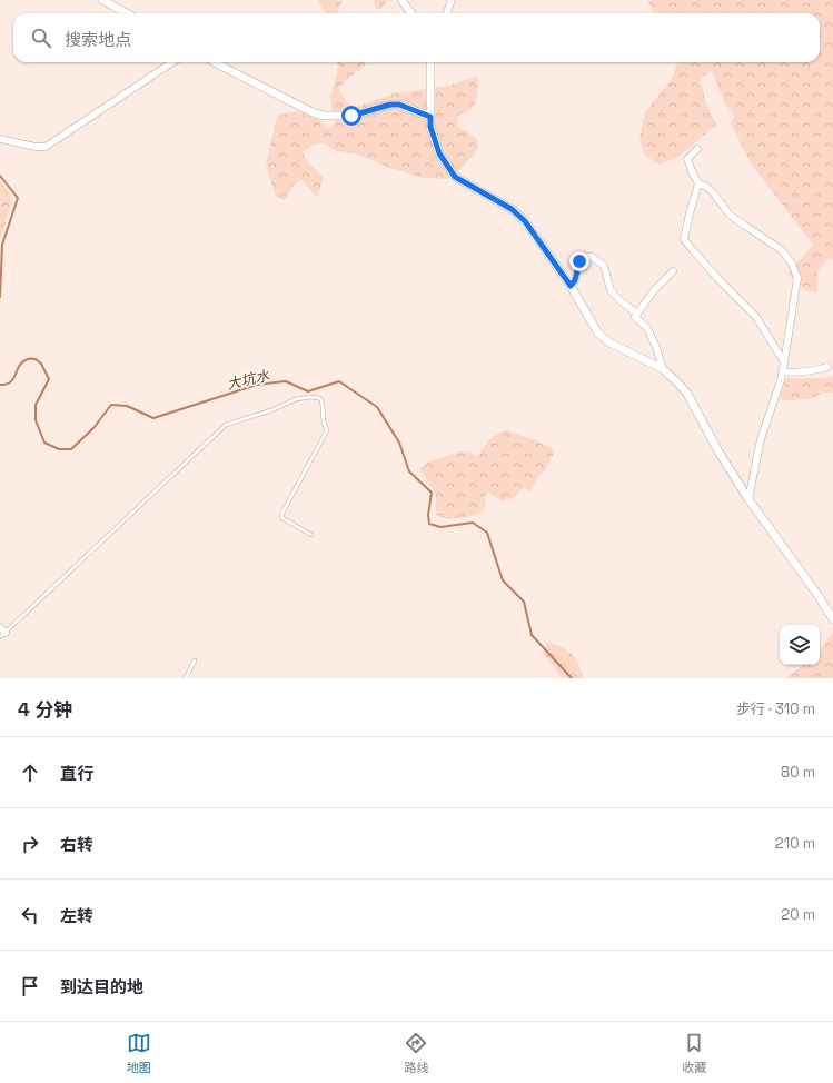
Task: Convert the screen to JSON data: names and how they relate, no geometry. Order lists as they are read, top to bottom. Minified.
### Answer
{"water":["大坑水"],"page":{"search":"搜索地点","heading":["4 分钟","步行 · 310 m"],"list":[["直行","80 m"],["右转","210 m"],["左转","20 m"],"到达目的地"],"nav":["地图","路线","收藏"]}}
